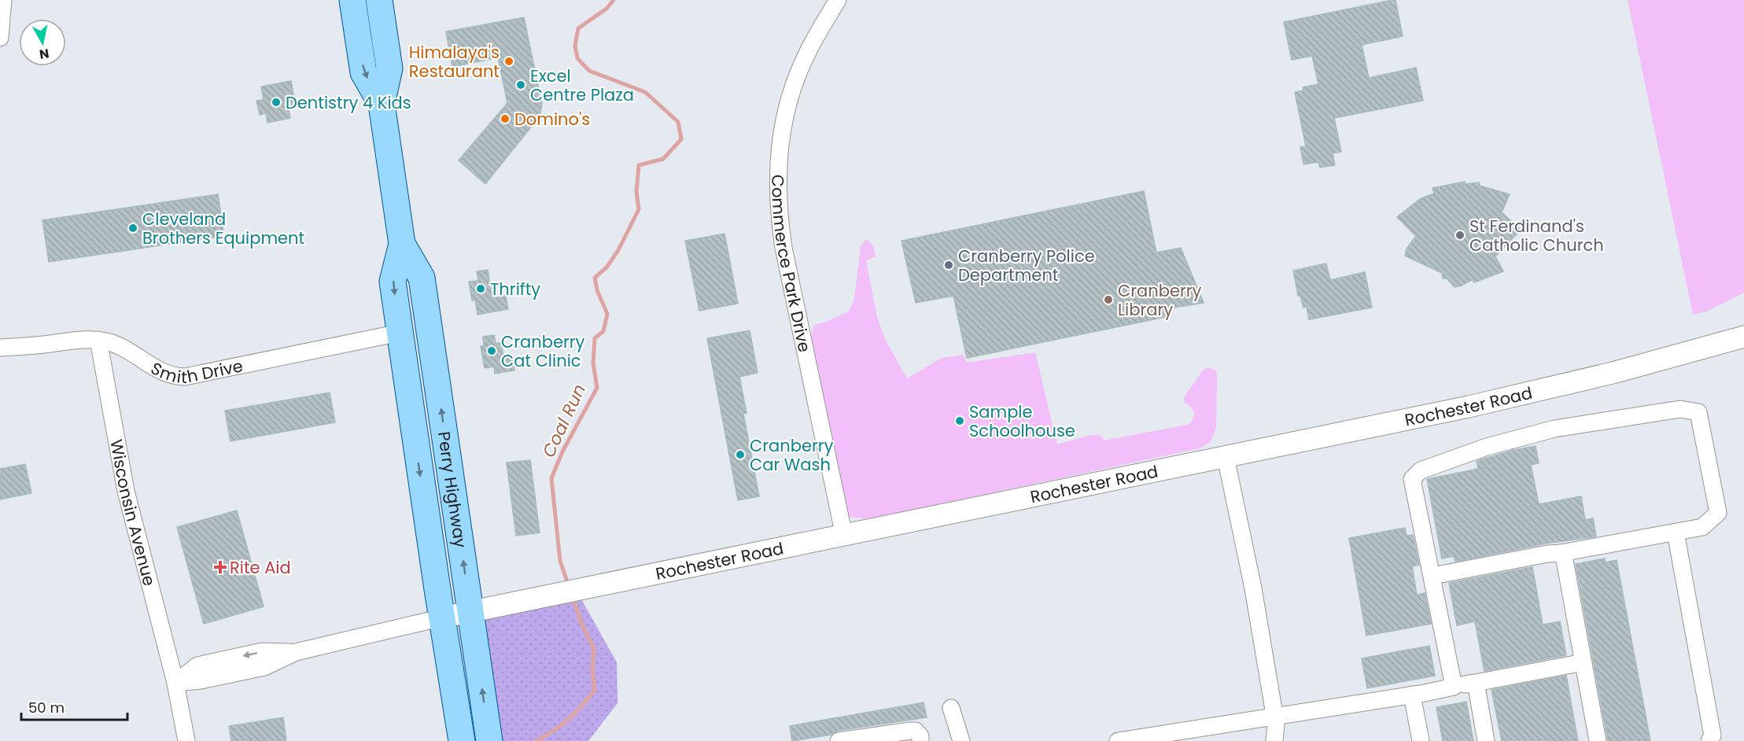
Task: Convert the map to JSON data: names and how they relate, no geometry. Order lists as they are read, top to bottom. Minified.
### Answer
{"streets":{"main road":["Perry Highway"],"street":["Commerce Park Drive","Smith Drive","Rochester Road","Wisconsin Avenue"]},"crossings":[["Commerce Park Drive","Rochester Road"],["Smith Drive","Perry Highway"],["Smith Drive","Wisconsin Avenue"],["Rochester Road","Perry Highway"]],"water":["Coal Run"],"places":{"other":["Himalaya's Restaurant","Excel Centre Plaza","Dentistry 4 Kids","Domino's","Cleveland Brothers Equipment","St Ferdinand's Catholic Church","Cranberry Police Department","Thrifty","Cranberry Library","Cranberry Cat Clinic","Sample Schoolhouse","Cranberry Car Wash"],"health":["Rite Aid"]},"scale_bar":"50 m","north":"bottom"}
